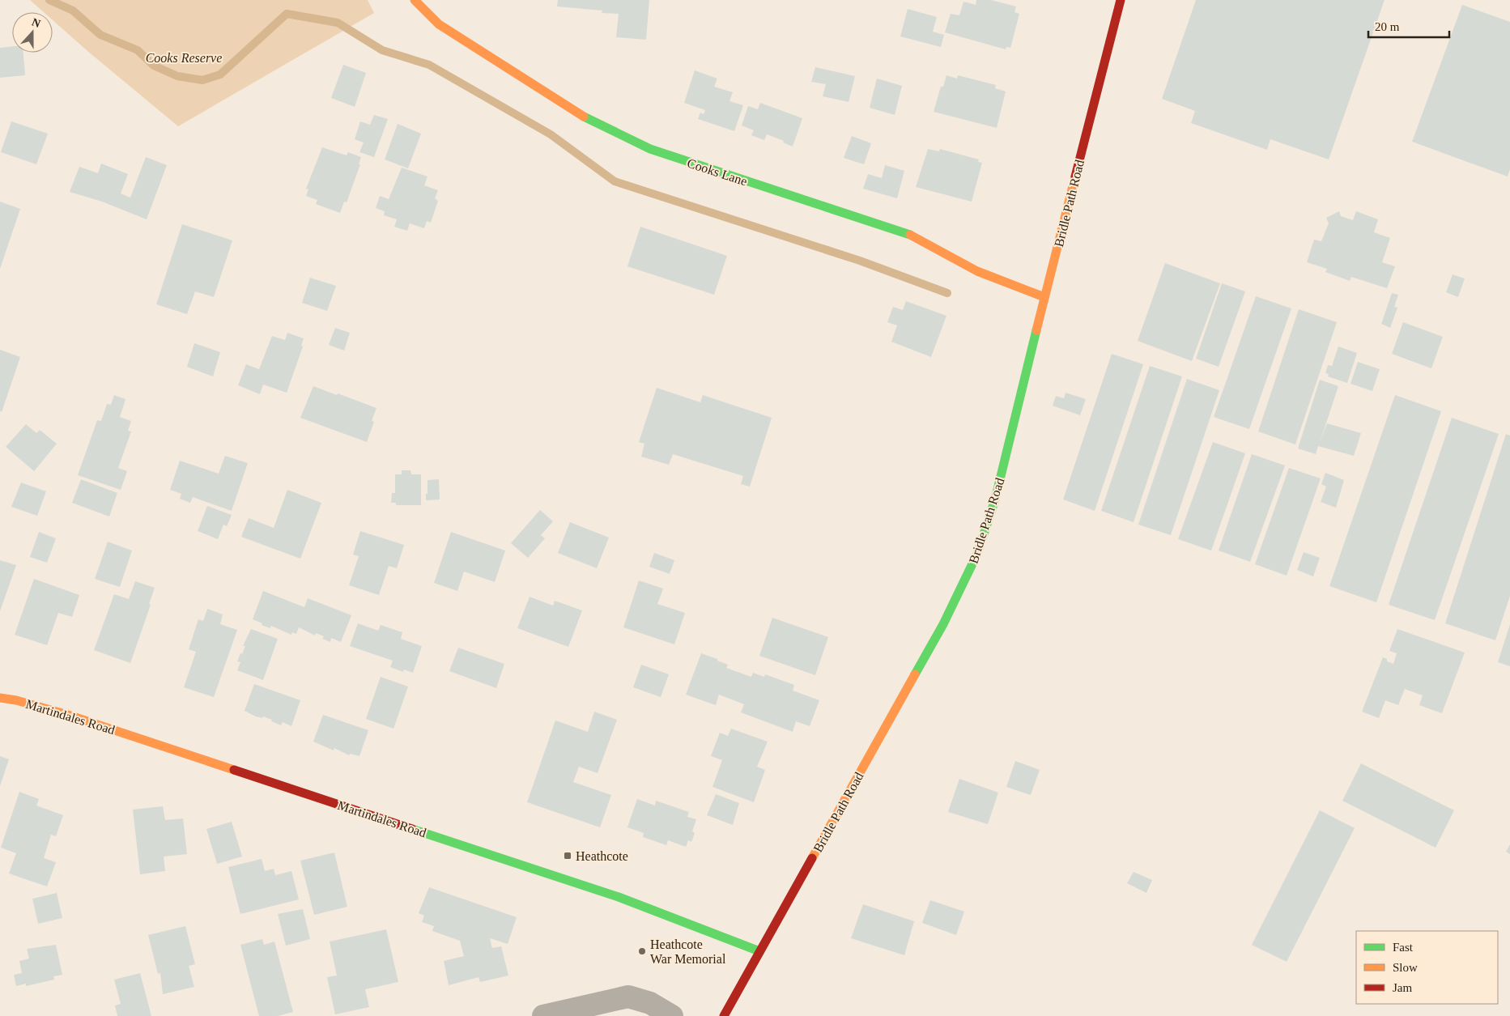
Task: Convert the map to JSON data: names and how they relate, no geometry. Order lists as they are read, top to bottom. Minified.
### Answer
{"streets":{"street":["Cooks Lane","Bridle Path Road","Martindales Road"]},"crossings":[["Cooks Lane","Bridle Path Road"],["Bridle Path Road","Martindales Road"]],"parks":["Cooks Reserve"],"places":{"transit":["Heathcote"],"other":["Heathcote War Memorial"]},"legend":["Fast","Slow","Jam"],"scale_bar":"20 m","north":"top"}
